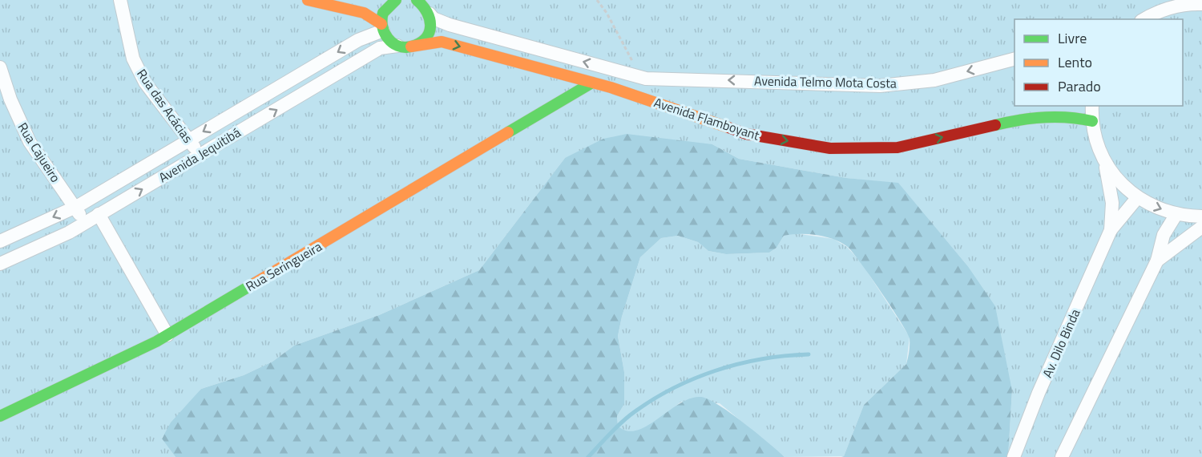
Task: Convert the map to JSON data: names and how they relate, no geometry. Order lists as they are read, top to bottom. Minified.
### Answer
{"streets":{"street":["Avenida Telmo Mota Costa","Rua das Acácias","Avenida Flamboyant","Rua Cajueiro","Avenida Jequitibá","Rua Seringueira","Av. Dilo Binda"]},"crossings":[["Rua das Acácias","Avenida Jequitibá"],["Avenida Flamboyant","Avenida Jequitibá"],["Avenida Flamboyant","Rua Seringueira"],["Rua Cajueiro","Avenida Jequitibá"]],"one_way":["Avenida Telmo Mota Costa","Avenida Flamboyant"],"legend":["Livre","Lento","Parado"]}
